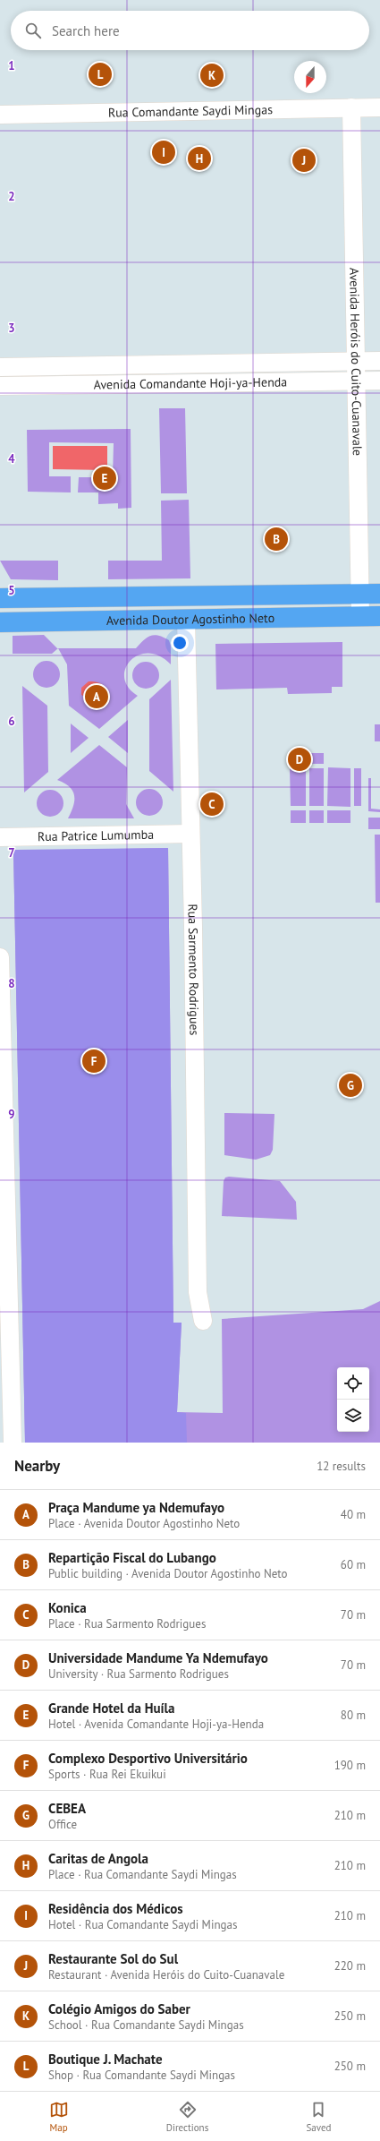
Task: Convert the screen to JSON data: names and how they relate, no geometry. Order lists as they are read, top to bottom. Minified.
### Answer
{"streets":{"main road":["Avenida Doutor Agostinho Neto"],"street":["Rua Comandante Saydi Mingas","Avenida Heróis do Cuito-Cuanavale","Avenida Comandante Hoji-ya-Henda","Rua Patrice Lumumba","Rua Sarmento Rodrigues"]},"crossings":[["Rua Comandante Saydi Mingas","Avenida Heróis do Cuito-Cuanavale"],["Avenida Heróis do Cuito-Cuanavale","Avenida Comandante Hoji-ya-Henda"],["Avenida Heróis do Cuito-Cuanavale","Avenida Doutor Agostinho Neto"],["Avenida Doutor Agostinho Neto","Rua Sarmento Rodrigues"],["Rua Patrice Lumumba","Rua Sarmento Rodrigues"]],"north":"bottom","page":{"search":"Search here","pins":["L","K","I","H","J","E","B","A","D","C","F","G"],"heading":["Nearby","12 results"],"list":[{"mark":"A","name":"Praça Mandume ya Ndemufayo","note":"Place · Avenida Doutor Agostinho Neto","value":"40 m"},{"mark":"B","name":"Repartição Fiscal do Lubango","note":"Public building · Avenida Doutor Agostinho Neto","value":"60 m"},{"mark":"C","name":"Konica","note":"Place · Rua Sarmento Rodrigues","value":"70 m"},{"mark":"D","name":"Universidade Mandume Ya Ndemufayo","note":"University · Rua Sarmento Rodrigues","value":"70 m"},{"mark":"E","name":"Grande Hotel da Huíla","note":"Hotel · Avenida Comandante Hoji-ya-Henda","value":"80 m"},{"mark":"F","name":"Complexo Desportivo Universitário","note":"Sports · Rua Rei Ekuikui","value":"190 m"},{"mark":"G","name":"CEBEA","note":"Office","value":"210 m"},{"mark":"H","name":"Caritas de Angola","note":"Place · Rua Comandante Saydi Mingas","value":"210 m"},{"mark":"I","name":"Residência dos Médicos","note":"Hotel · Rua Comandante Saydi Mingas","value":"210 m"},{"mark":"J","name":"Restaurante Sol do Sul","note":"Restaurant · Avenida Heróis do Cuito-Cuanavale","value":"220 m"},{"mark":"K","name":"Colégio Amigos do Saber","note":"School · Rua Comandante Saydi Mingas","value":"250 m"},{"mark":"L","name":"Boutique J. Machate","note":"Shop · Rua Comandante Saydi Mingas","value":"250 m"}],"nav":["Map","Directions","Saved"]},"grid":{"rows":["1","2","3","4","5","6","7","8","9"]}}
